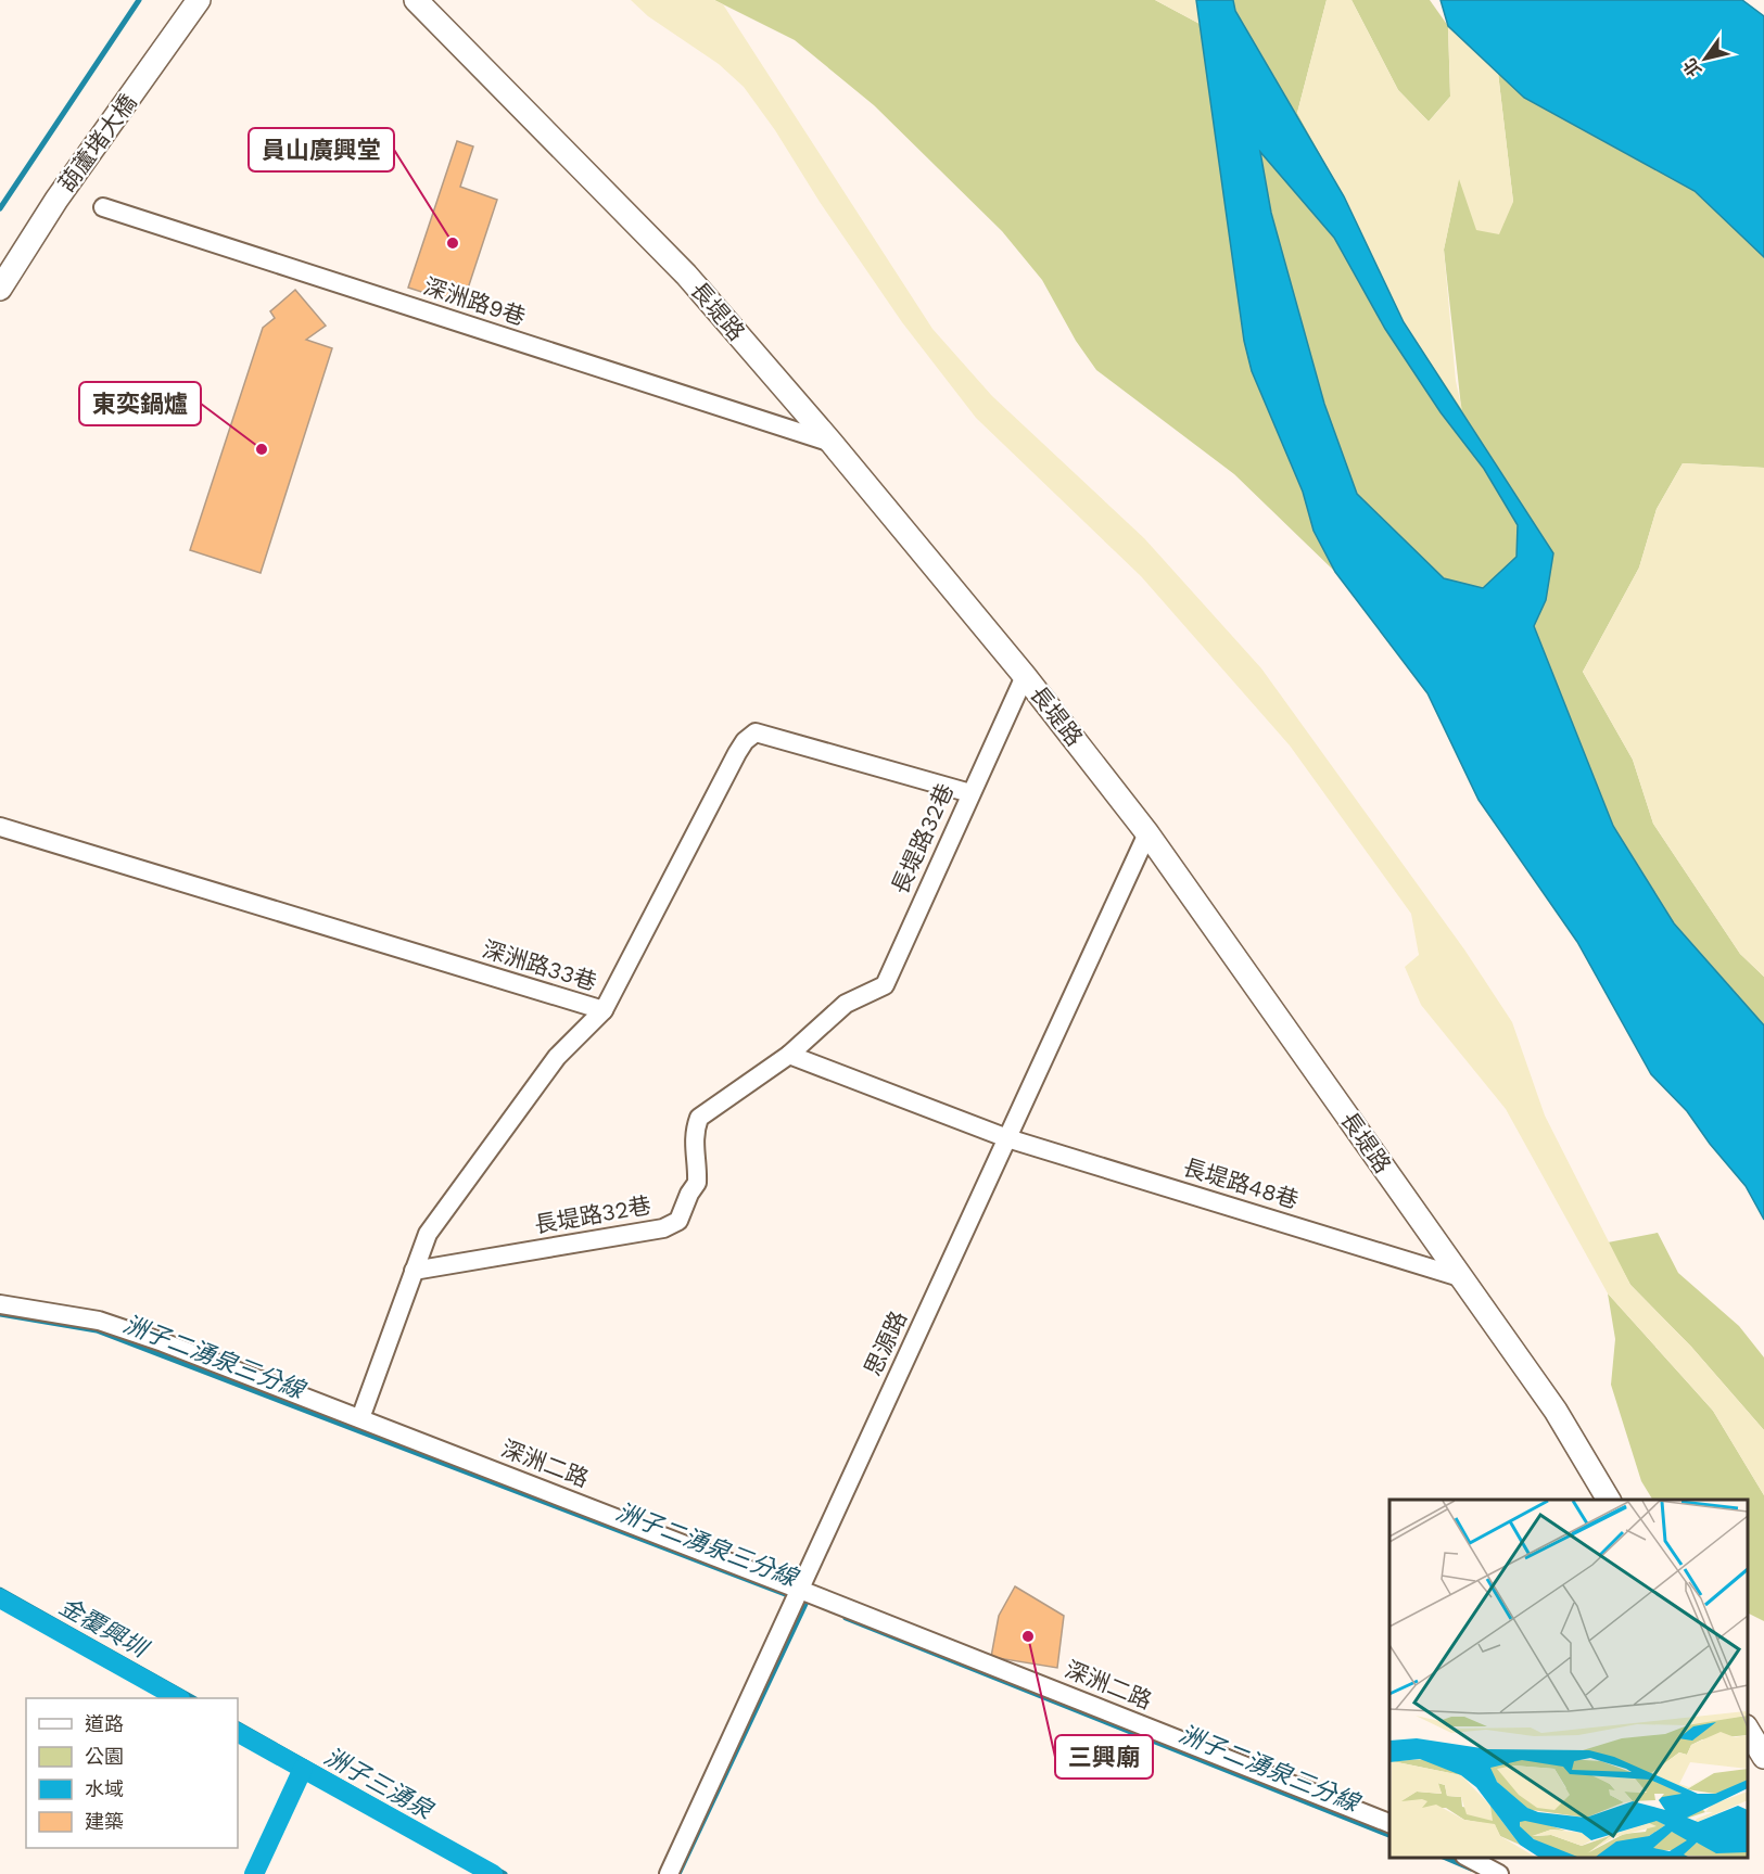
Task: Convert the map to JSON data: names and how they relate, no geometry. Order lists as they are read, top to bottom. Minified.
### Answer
{"streets":{"street":["葫蘆堵大橋","深洲路9巷","長堤路","長堤路32巷","深洲路33巷","長堤路48巷","思源路","深洲二路"]},"crossings":[["深洲路9巷","長堤路"],["長堤路","長堤路32巷"],["長堤路","長堤路48巷"],["長堤路","思源路"],["長堤路32巷","深洲路33巷"],["深洲路33巷","深洲二路"],["長堤路48巷","思源路"],["思源路","深洲二路"]],"water":["洲子二湧泉三分線","金覆興圳","洲子三湧泉"],"places":["員山廣興堂","東奕鍋爐","三興廟"],"legend":["道路","公園","水域","建築"],"north":"bottom left"}
